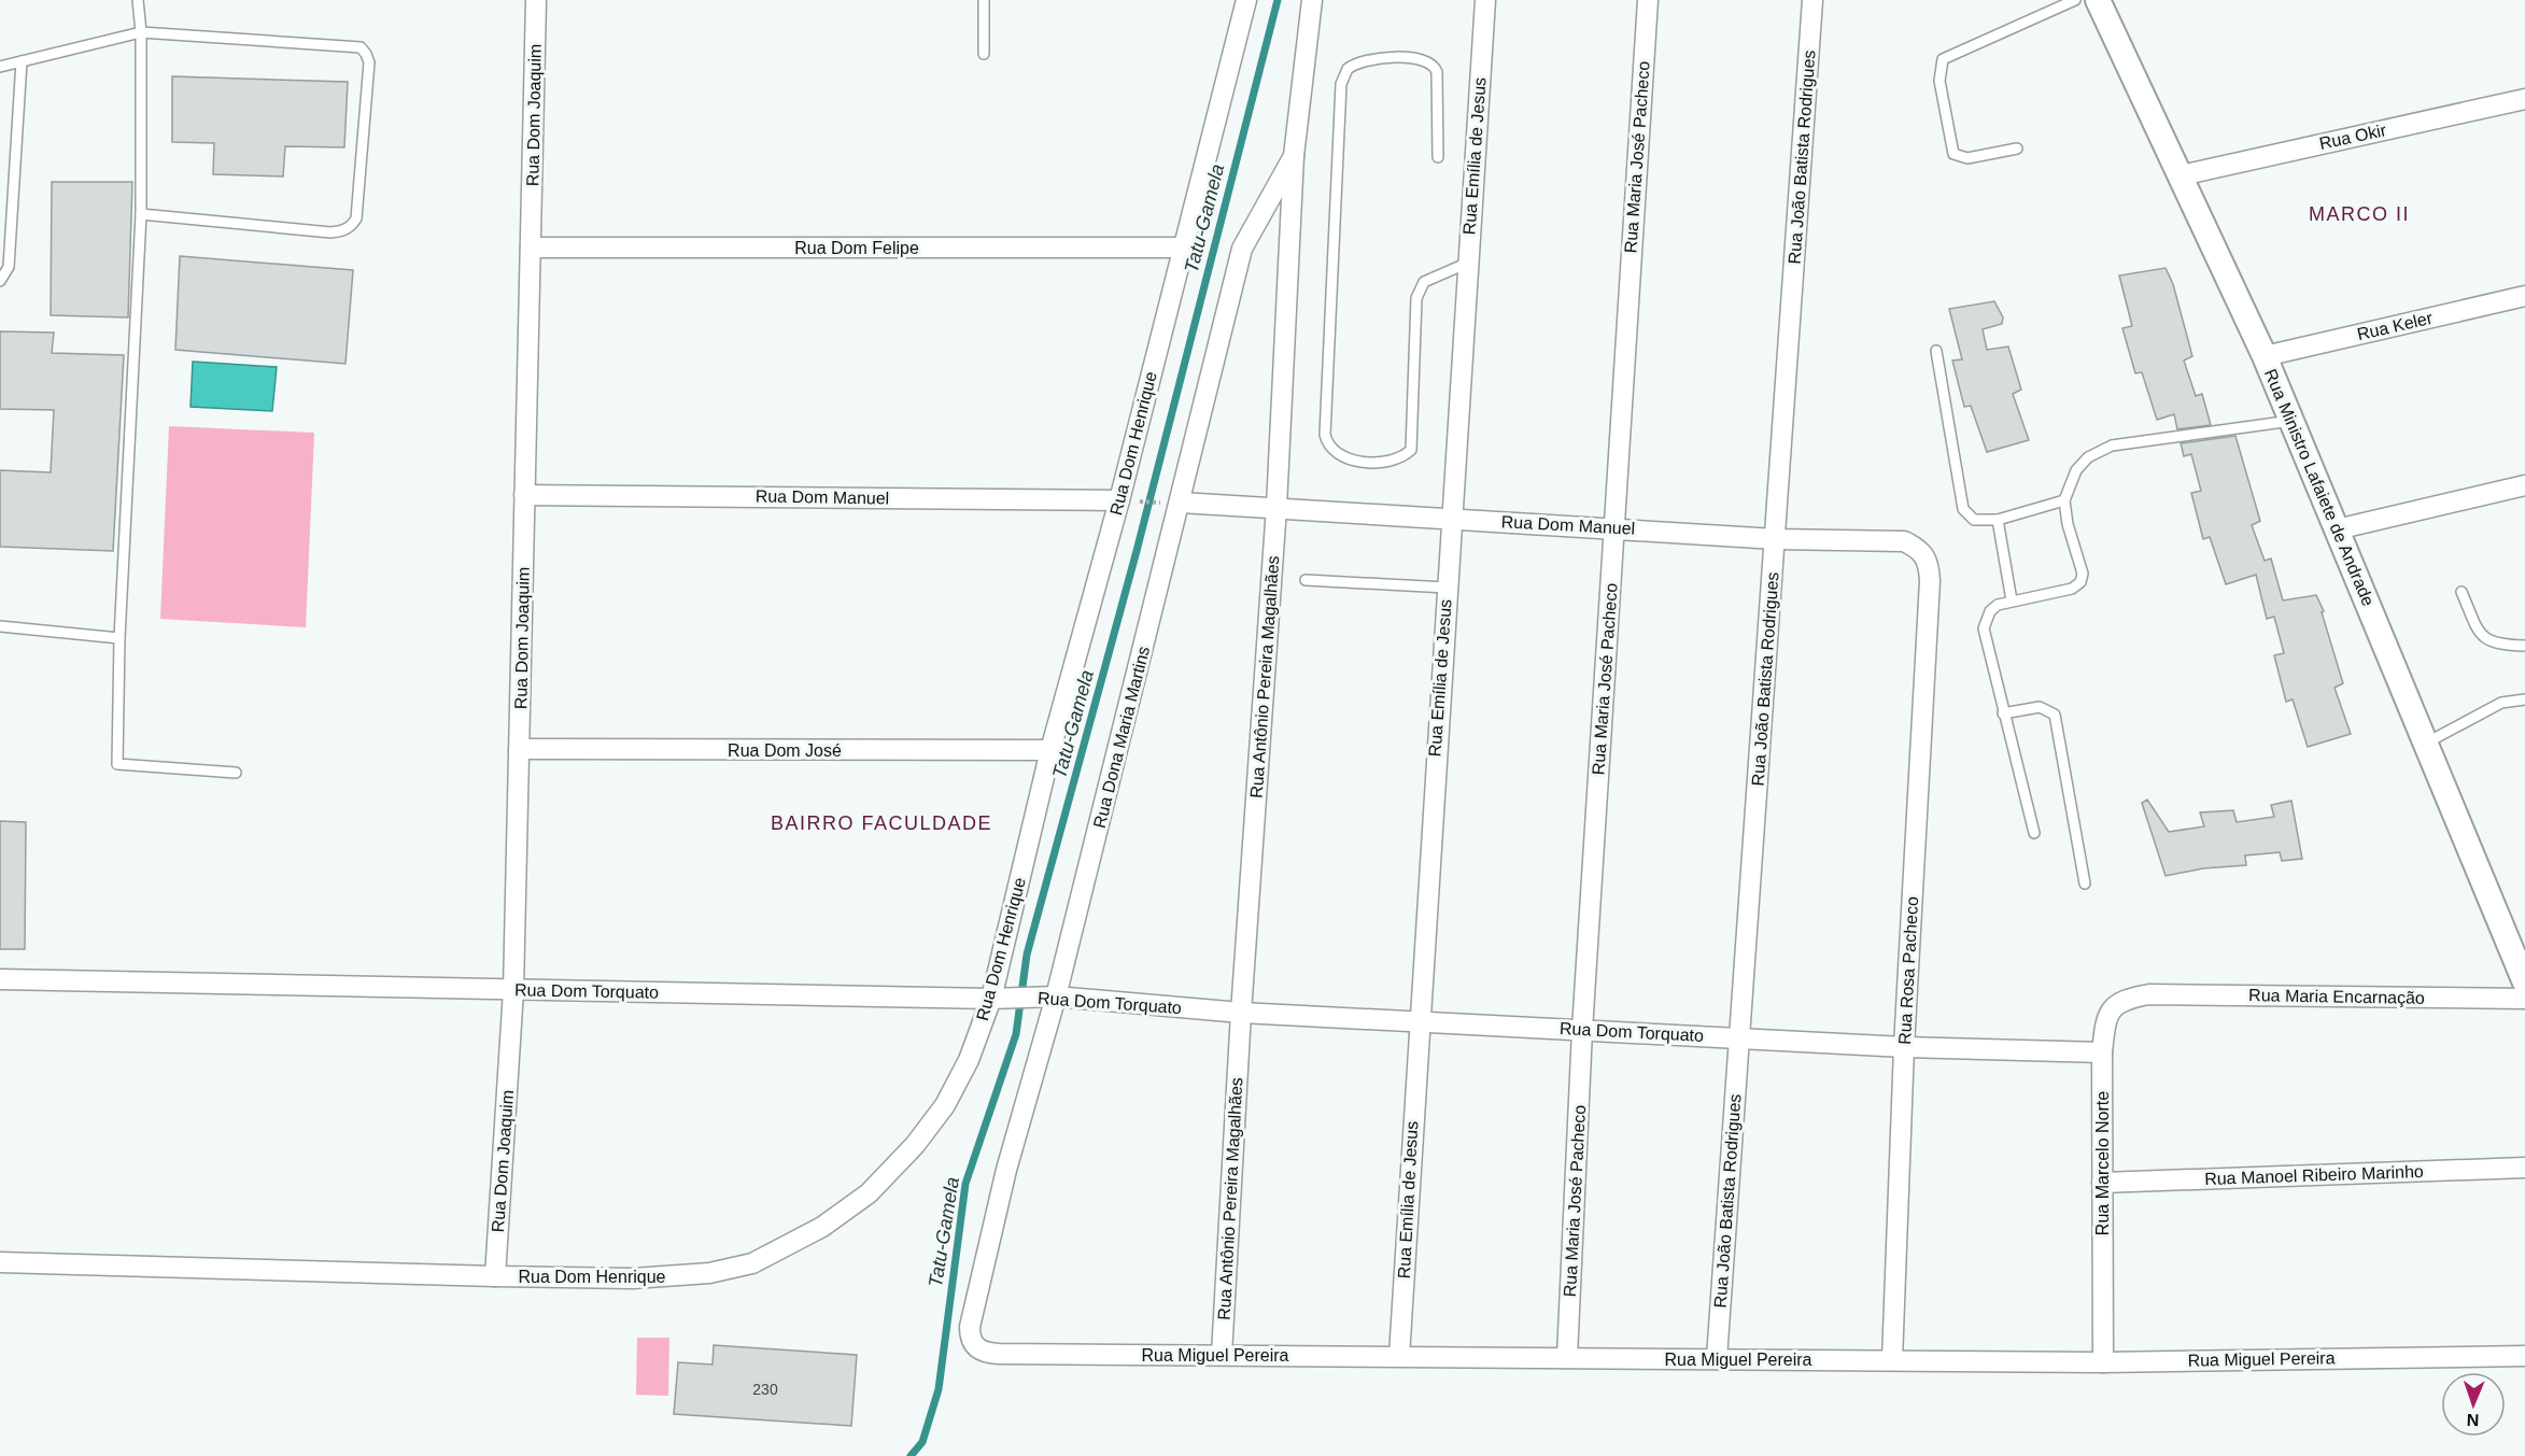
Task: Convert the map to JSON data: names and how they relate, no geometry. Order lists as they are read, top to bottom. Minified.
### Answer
{"streets":{"street":["Rua Dom Joaquim","Rua Okir","Rua Emília de Jesus","Rua Maria José Pacheco","Rua João Batista Rodrigues","Rua Dom Felipe","Rua Keler","Rua Dom Henrique","Rua Ministro Lafaiete de Andrade","Rua Dom Manuel","Rua Antônio Pereira Magalhães","Rua Dona Maria Martins","Rua Dom José","Rua Rosa Pacheco","Rua Dom Torquato","Rua Maria Encarnação","Rua Marcelo Norte","Rua Manoel Ribeiro Marinho","Rua Miguel Pereira"]},"crossings":[["Rua Dom Joaquim","Rua Dom Felipe"],["Rua Dom Joaquim","Rua Dom Henrique"],["Rua Dom Joaquim","Rua Dom Manuel"],["Rua Dom Joaquim","Rua Dom José"],["Rua Dom Joaquim","Rua Dom Torquato"],["Rua Okir","Rua Ministro Lafaiete de Andrade"],["Rua Emília de Jesus","Rua Dom Manuel"],["Rua Emília de Jesus","Rua Dom Torquato"],["Rua Emília de Jesus","Rua Miguel Pereira"],["Rua Maria José Pacheco","Rua Dom Manuel"],["Rua Maria José Pacheco","Rua Dom Torquato"],["Rua Maria José Pacheco","Rua Miguel Pereira"],["Rua João Batista Rodrigues","Rua Dom Manuel"],["Rua João Batista Rodrigues","Rua Dom Torquato"],["Rua João Batista Rodrigues","Rua Miguel Pereira"],["Rua Dom Felipe","Rua Dom Henrique"],["Rua Keler","Rua Ministro Lafaiete de Andrade"],["Rua Dom Henrique","Rua Dom Manuel"],["Rua Dom Henrique","Rua Dom José"],["Rua Dom Henrique","Rua Dom Torquato"],["Rua Dom Manuel","Rua Antônio Pereira Magalhães"],["Rua Dom Manuel","Rua Dona Maria Martins"],["Rua Dom Manuel","Rua Rosa Pacheco"],["Rua Antônio Pereira Magalhães","Rua Dona Maria Martins"],["Rua Antônio Pereira Magalhães","Rua Dom Torquato"],["Rua Antônio Pereira Magalhães","Rua Miguel Pereira"],["Rua Dona Maria Martins","Rua Dom Torquato"],["Rua Dona Maria Martins","Rua Miguel Pereira"],["Rua Rosa Pacheco","Rua Dom Torquato"],["Rua Rosa Pacheco","Rua Miguel Pereira"],["Rua Dom Torquato","Rua Marcelo Norte"],["Rua Maria Encarnação","Rua Marcelo Norte"],["Rua Marcelo Norte","Rua Manoel Ribeiro Marinho"],["Rua Marcelo Norte","Rua Miguel Pereira"]],"districts":["MARCO II","BAIRRO FACULDADE"],"water":["Tatu-Gamela"],"house_numbers":["230"],"north":"bottom"}
